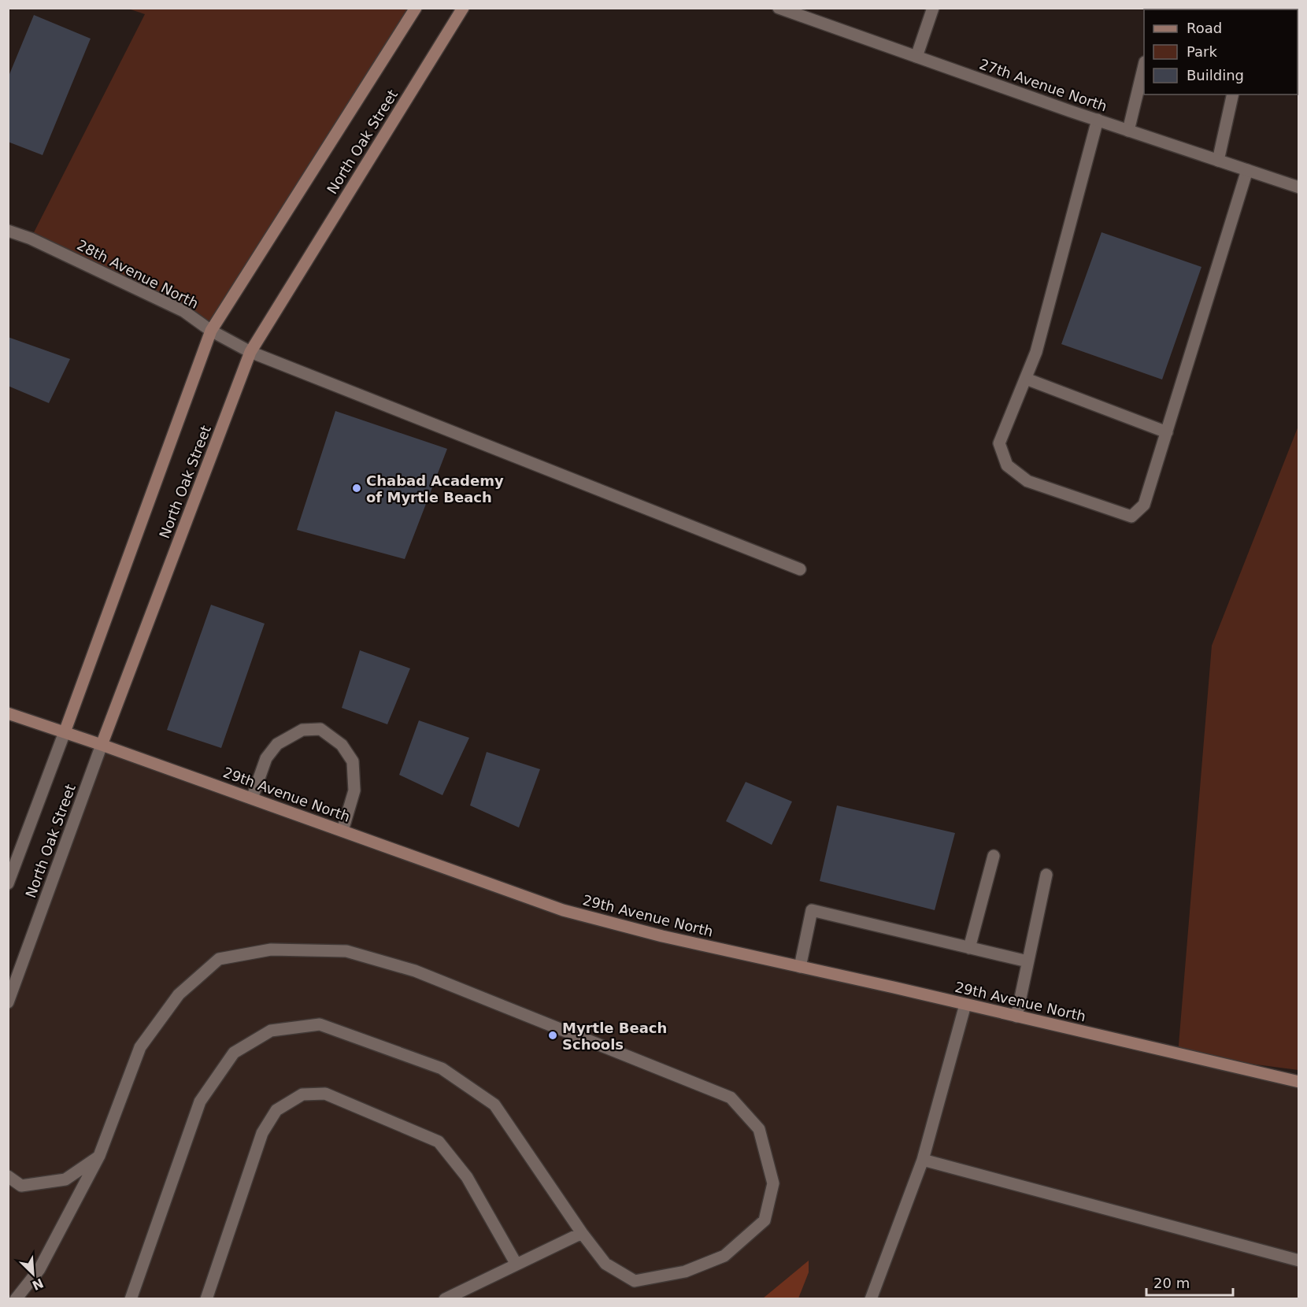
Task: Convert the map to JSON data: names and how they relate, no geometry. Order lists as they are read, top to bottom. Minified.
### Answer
{"streets":{"main road":["North Oak Street","29th Avenue North"],"street":["27th Avenue North","28th Avenue North"]},"crossings":[["North Oak Street","28th Avenue North"],["North Oak Street","29th Avenue North"]],"places":["Chabad Academy of Myrtle Beach","Myrtle Beach Schools"],"legend":["Road","Park","Building"],"scale_bar":"20 m","north":"bottom right"}
